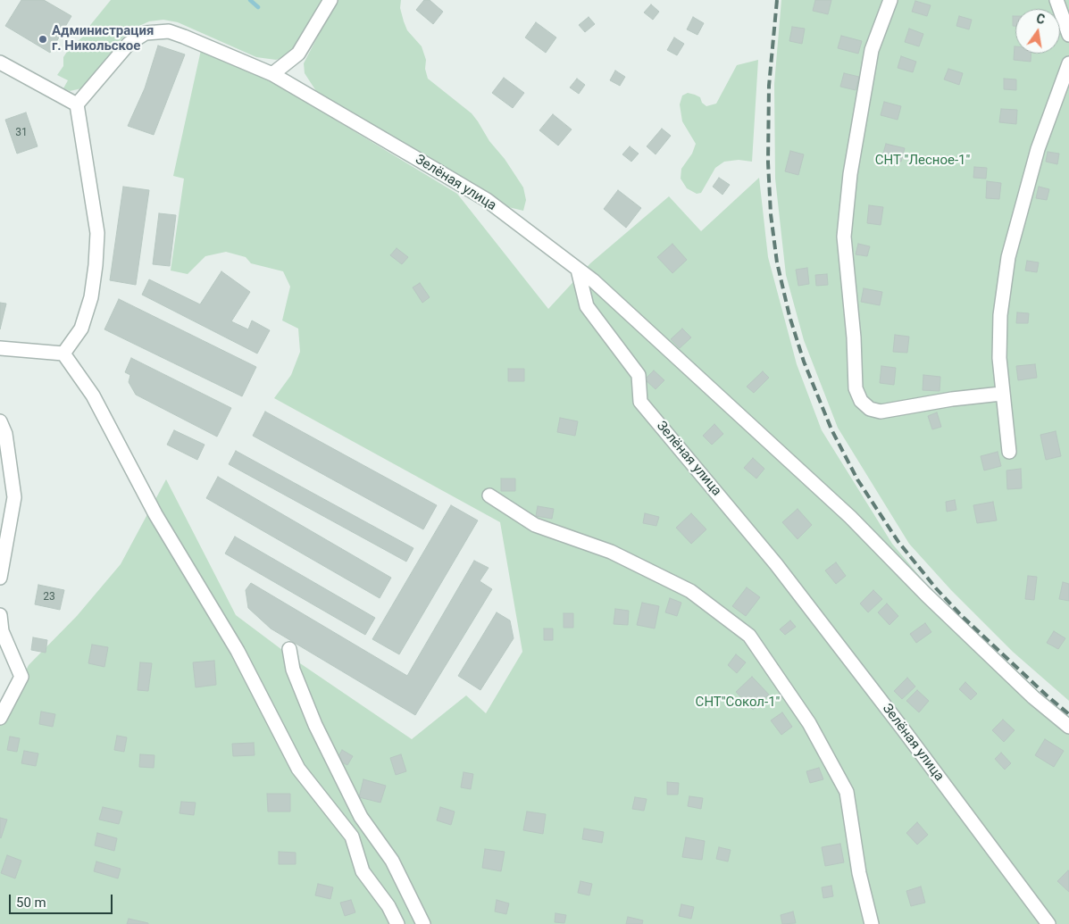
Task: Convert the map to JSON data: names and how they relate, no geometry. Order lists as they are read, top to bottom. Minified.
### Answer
{"streets":{"street":["Зелёная улица"]},"parks":["СНТ \"Лесное-1\"","СНТ\"Сокол-1\""],"places":["Администрация г. Никольское"],"house_numbers":["31","23"],"scale_bar":"50 m","north":"top"}
